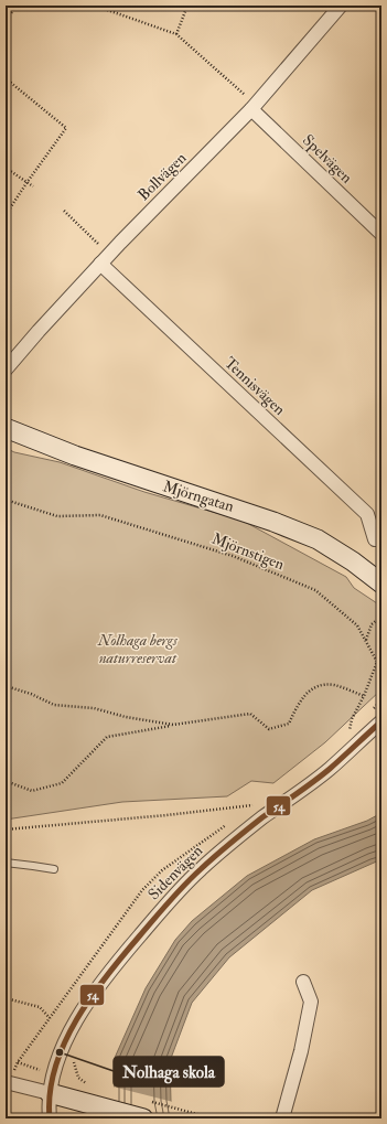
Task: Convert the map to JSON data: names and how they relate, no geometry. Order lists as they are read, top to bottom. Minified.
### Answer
{"streets":{"street":["Spelvägen","Bollvägen","Tennisvägen","Mjörngatan","Sidenvägen"],"path":["Mjörnstigen"]},"crossings":[["Spelvägen","Bollvägen"],["Bollvägen","Tennisvägen"]],"parks":["Nolhaga bergs naturreservat"],"places":["Nolhaga skola"],"lines":["transit line 54"]}
